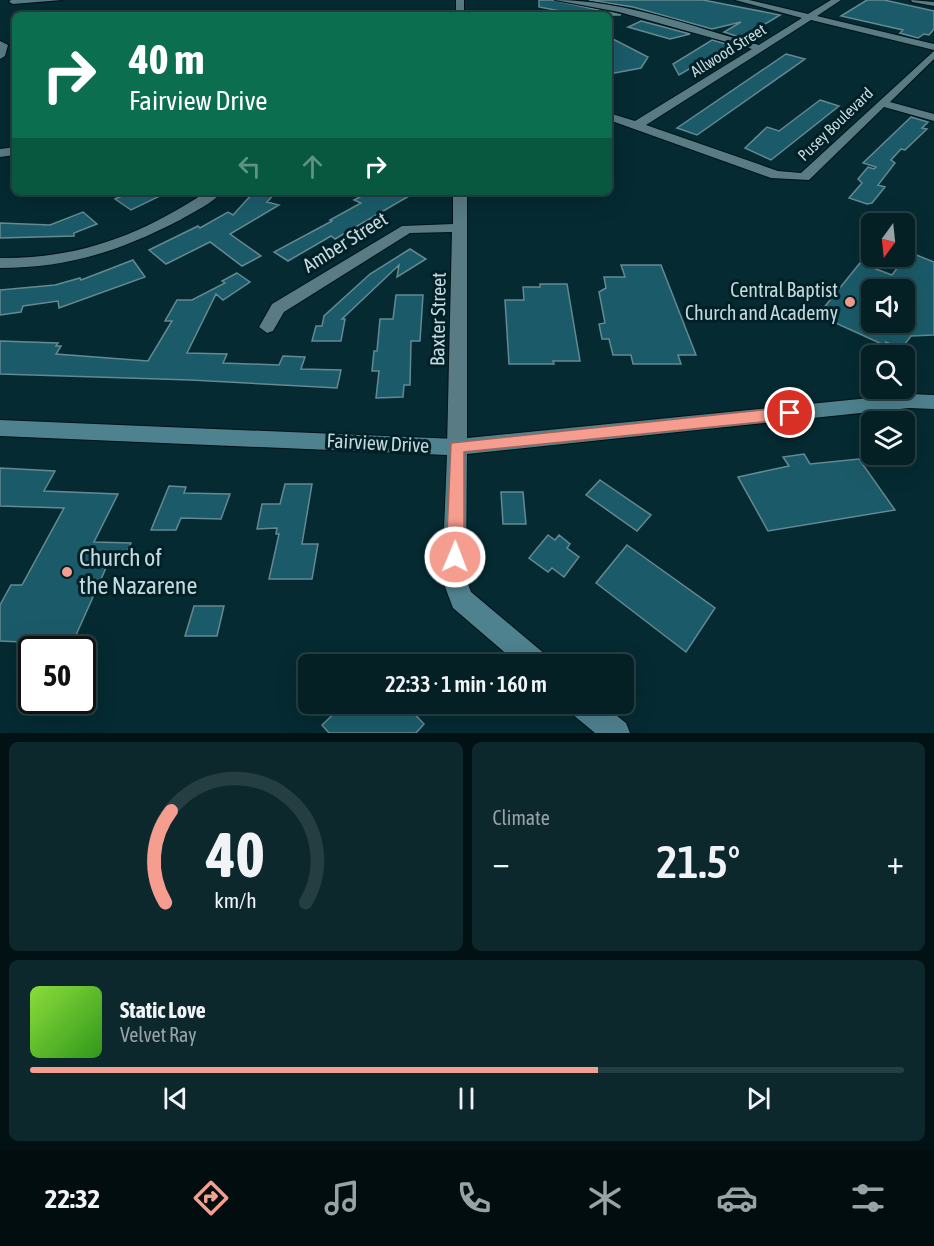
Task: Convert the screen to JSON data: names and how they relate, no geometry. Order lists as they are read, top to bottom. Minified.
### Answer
{"streets":{"main road":["Fairview Drive"],"street":["Allwood Street","Pusey Boulevard","Amber Street","Baxter Street"]},"crossings":[["Allwood Street","Pusey Boulevard"],["Amber Street","Baxter Street"],["Baxter Street","Fairview Drive"]],"places":["Central Baptist Church and Academy","Church of the Nazarene"],"north":"bottom","page":{"turn":["40 m","Fairview Drive"],"limit":"50","trip":"22:33 · 1 min · 160 m","tile":"Climate","heat":["−","21.5°","+"],"song":["Static Love","Velvet Ray"],"tabs":"22:32","gauge":["40","km/h"]}}
